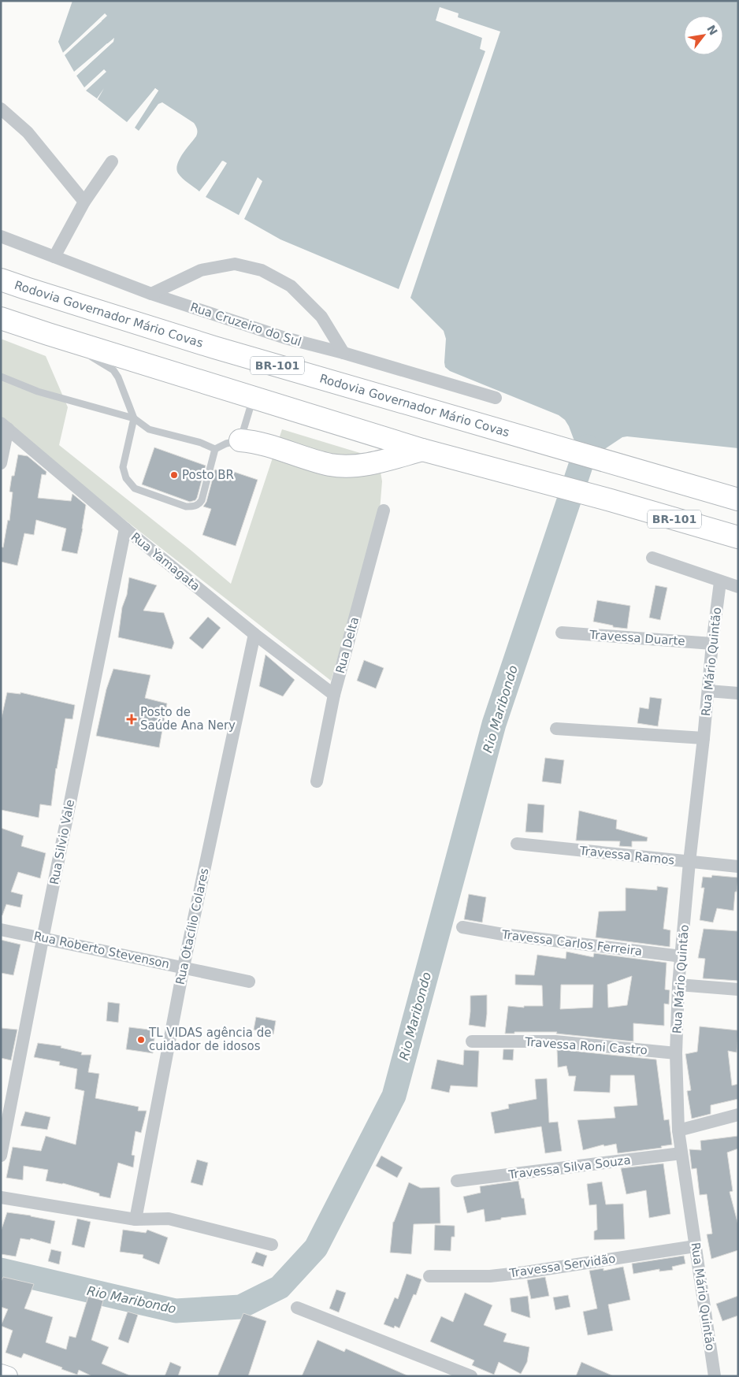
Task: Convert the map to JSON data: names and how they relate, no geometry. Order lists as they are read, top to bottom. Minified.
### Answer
{"streets":{"highway":["Rodovia Governador Mário Covas","BR-101"],"street":["Rua Cruzeiro do Sul","Rua Yamagata","Travessa Duarte","Rua Delta","Rua Mário Quintão","Rua Silvio Vale","Travessa Ramos","Rua Otacílio Colares","Travessa Carlos Ferreira","Rua Roberto Stevenson","Travessa Roni Castro","Travessa Silva Souza","Travessa Servidão"]},"crossings":[["Rua Yamagata","Rua Delta"],["Rua Yamagata","Rua Silvio Vale"],["Rua Yamagata","Rua Otacílio Colares"],["Travessa Duarte","Rua Mário Quintão"],["Rua Mário Quintão","Travessa Ramos"],["Rua Mário Quintão","Travessa Carlos Ferreira"],["Rua Mário Quintão","Travessa Roni Castro"],["Rua Mário Quintão","Travessa Silva Souza"],["Rua Mário Quintão","Travessa Servidão"],["Rua Silvio Vale","Rua Roberto Stevenson"],["Rua Otacílio Colares","Rua Roberto Stevenson"]],"water":["Rio Maribondo"],"places":{"other":["Posto BR","TL VIDAS agência de cuidador de idosos"],"health":["Posto de Saúde Ana Nery"]},"north":"top right"}
